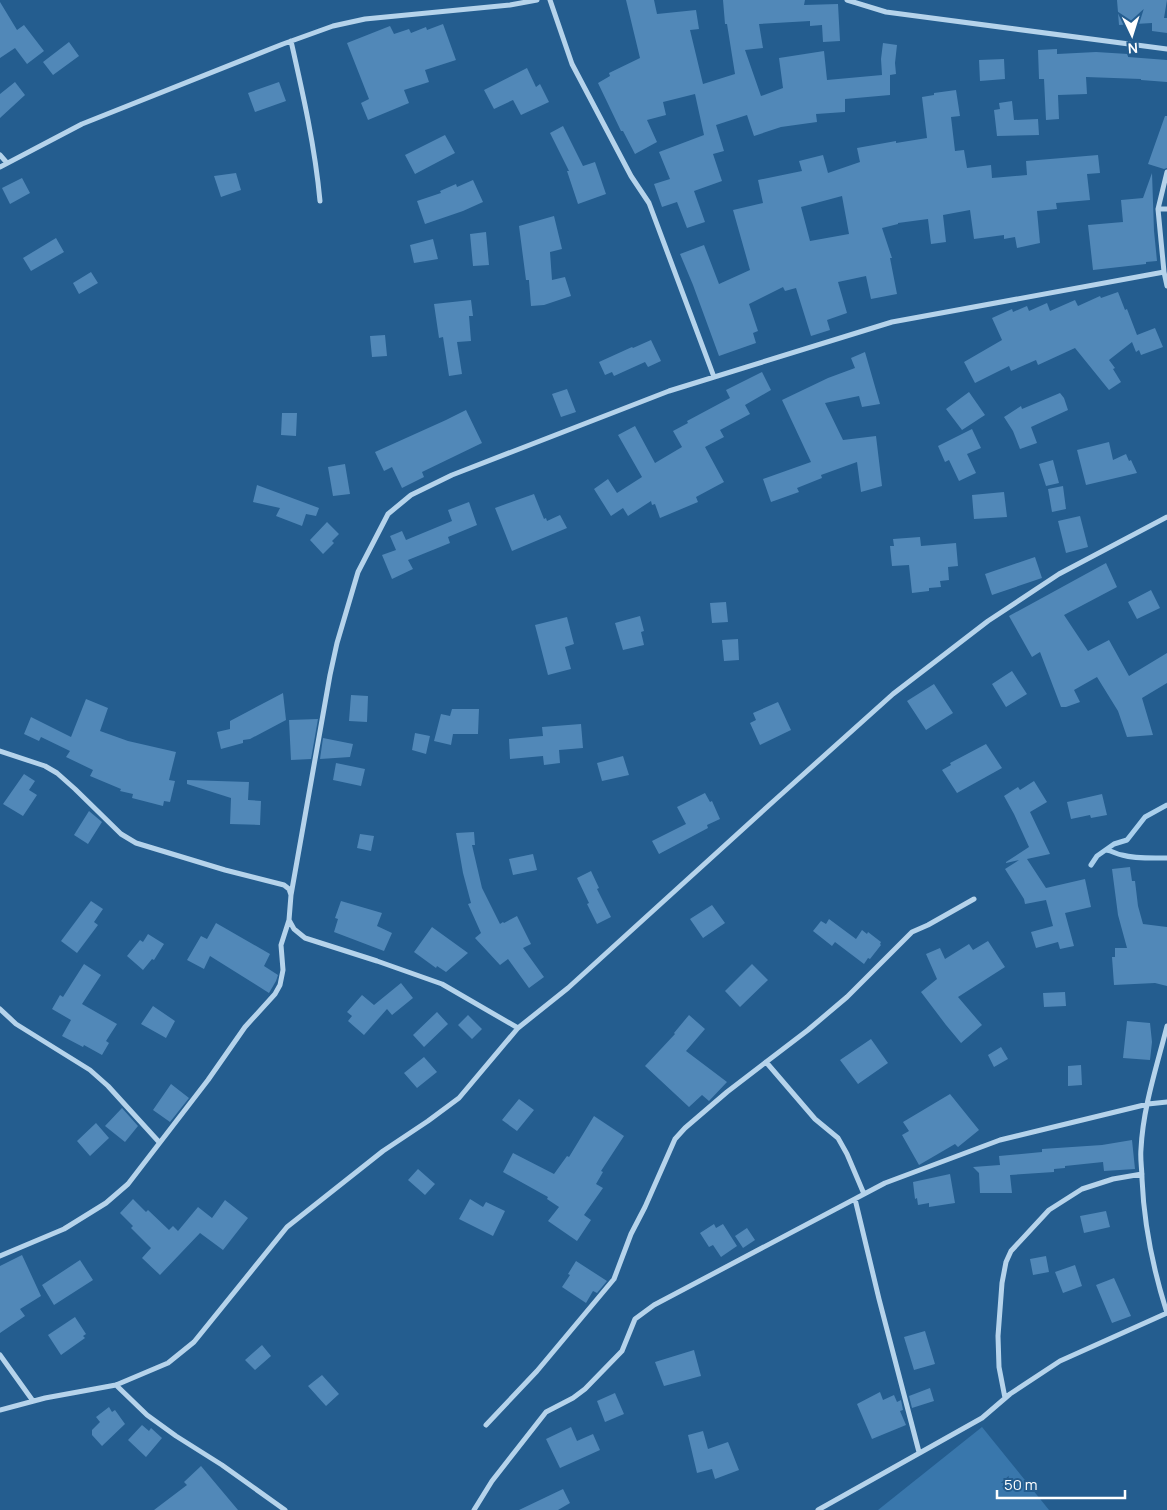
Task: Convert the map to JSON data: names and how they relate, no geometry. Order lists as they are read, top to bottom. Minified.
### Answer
{"scale_bar":"50 m","north":"bottom"}
